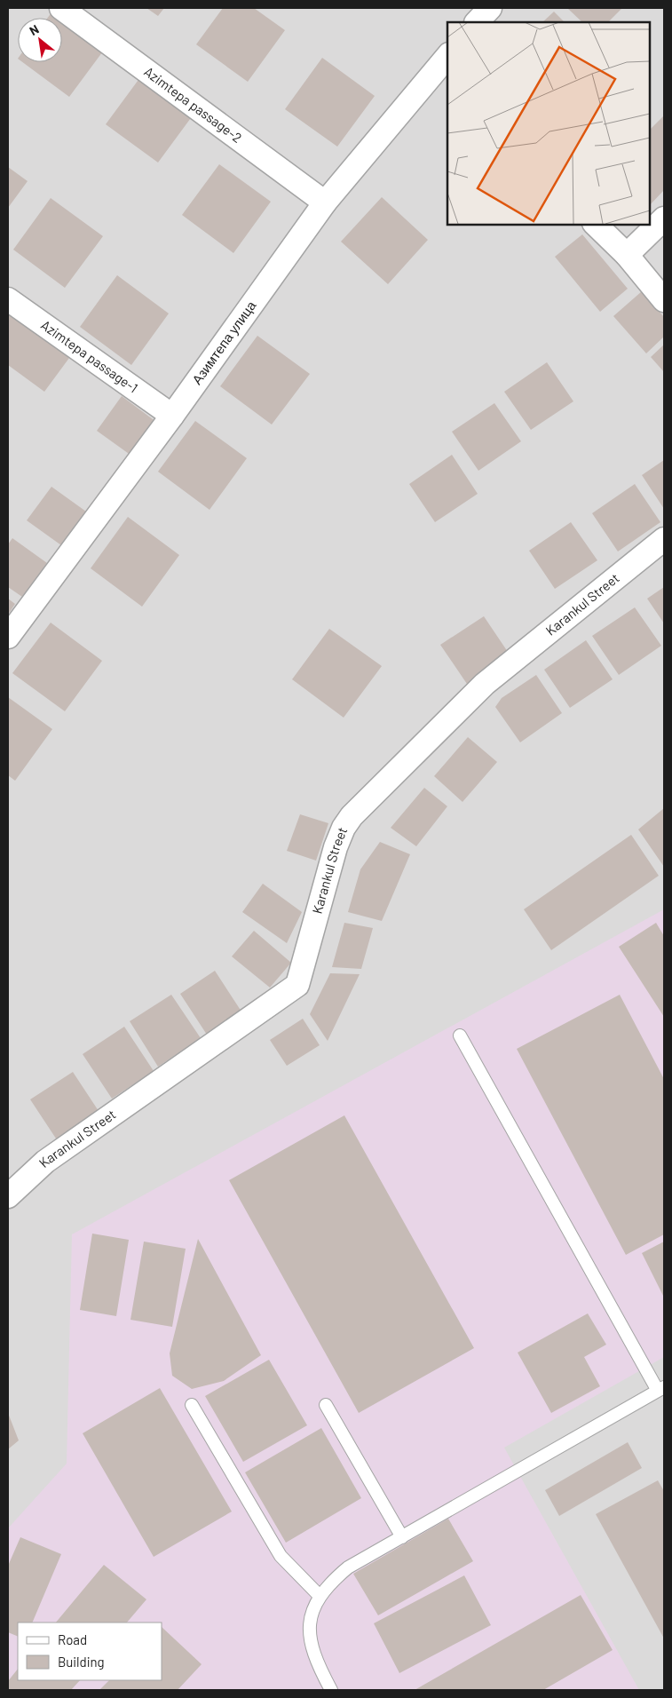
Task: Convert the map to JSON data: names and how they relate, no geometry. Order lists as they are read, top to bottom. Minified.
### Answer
{"streets":{"street":["Azimtepa passage-2","Азимтепа улица","Azimtepa passage-1","Karankul Street"]},"crossings":[["Azimtepa passage-2","Азимтепа улица"],["Азимтепа улица","Azimtepa passage-1"]],"legend":["Road","Building"],"north":"top left"}
